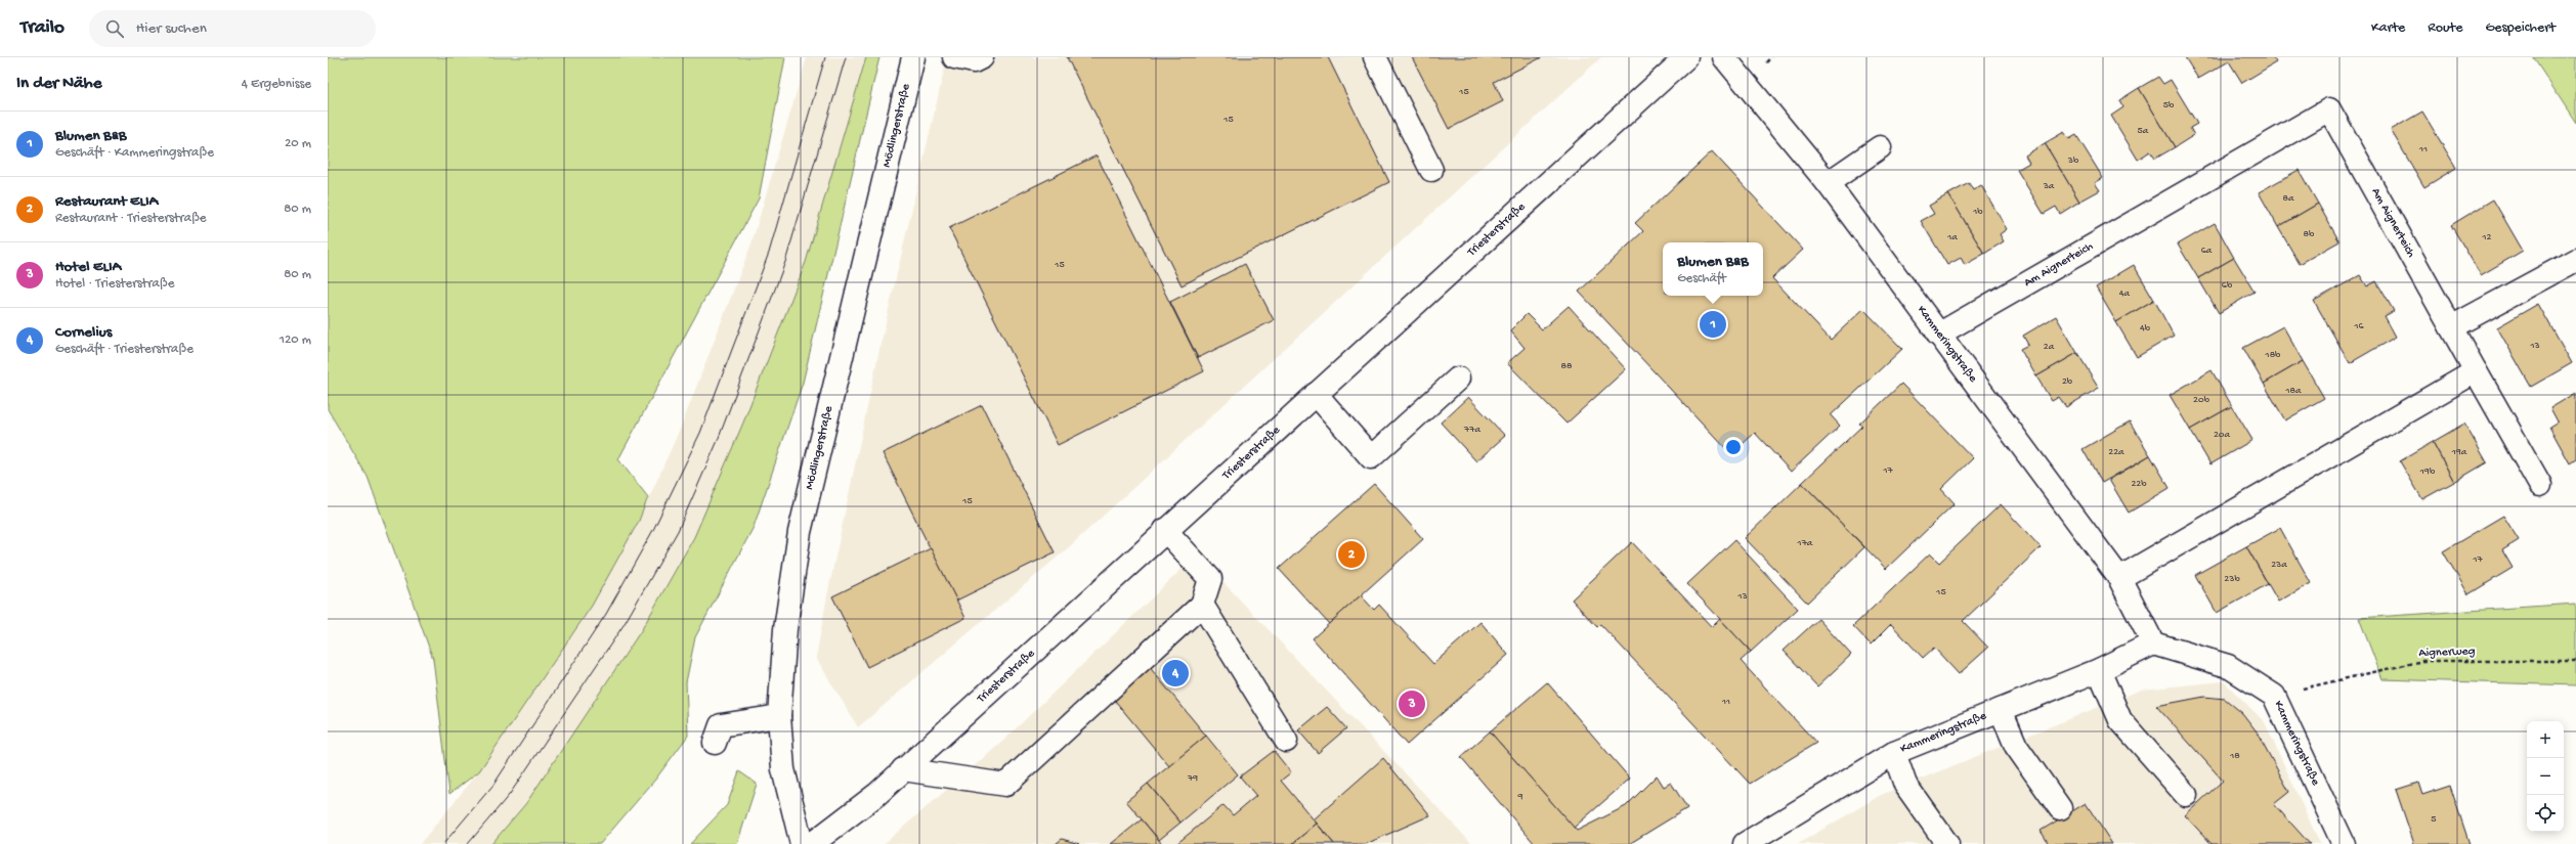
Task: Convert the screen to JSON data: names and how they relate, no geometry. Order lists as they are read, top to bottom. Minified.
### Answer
{"streets":{"street":["Mödlingerstraße","Am Aignerteich","Triesterstraße","Kammeringstraße"],"path":["Aignerweg"]},"crossings":[["Am Aignerteich","Kammeringstraße"],["Kammeringstraße","Aignerweg"]],"house_numbers":["15","5b","15","5a","11","3b","3a","8a","1b","8b","1a","12","6a","15","6b","4a","16","4b","13","2a","18b","88","2b","18a","20b","77a","20a","22a","19a","17","19b","22b","15","17a","17","23a","23b","15","13","11","18","79","9","5"],"page":{"header":"Trailo","search":"Hier suchen","nav":["Karte","Route","Gespeichert"],"heading":["In der Nähe","4 Ergebnisse"],"list":[{"mark":"1","name":"Blumen B&B","note":"Geschäft · Kammeringstraße","value":"20 m"},{"mark":"2","name":"Restaurant ELIA","note":"Restaurant · Triesterstraße","value":"80 m"},{"mark":"3","name":"Hotel ELIA","note":"Hotel · Triesterstraße","value":"80 m"},{"mark":"4","name":"Cornelius","note":"Geschäft · Triesterstraße","value":"120 m"}],"popup":["Blumen B&B","Geschäft"],"pins":["1","2","4","3"],"map_buttons":["+","−"]}}
